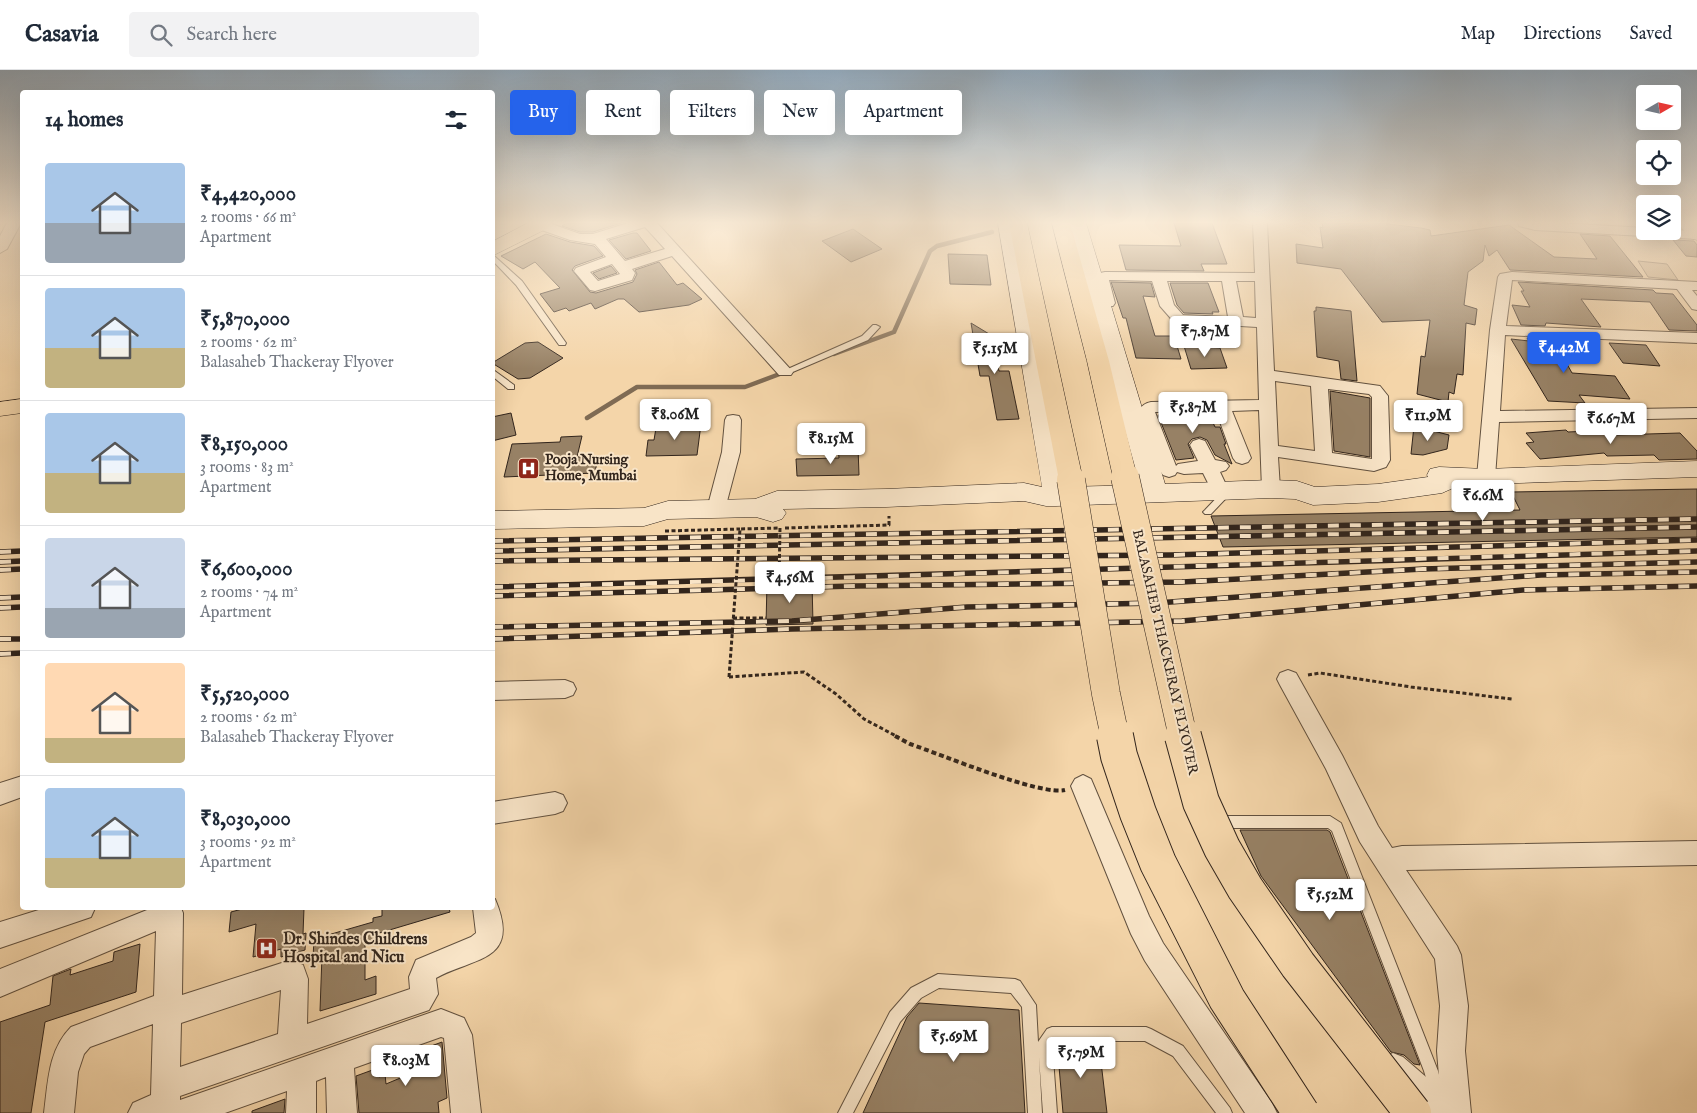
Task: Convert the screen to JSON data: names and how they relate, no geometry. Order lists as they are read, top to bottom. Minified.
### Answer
{"streets":{"main road":["BALASAHEB THACKERAY FLYOVER"]},"places":{"hospital":["Pooja Nursing Home, Mumbai","Dr. Shindes Childrens Hospital and Nicu"]},"north":"right","page":{"header":"Casavia","search":"Search here","nav":["Map","Directions","Saved"],"chip":["Buy","Rent","Filters","New","Apartment"],"heading":"14 homes","list":[{"name":"₹4,420,000","note":"2 rooms · 66 m² · Apartment"},{"name":"₹5,870,000","note":"2 rooms · 62 m² · Balasaheb Thackeray Flyover"},{"name":"₹8,150,000","note":"3 rooms · 83 m² · Apartment"},{"name":"₹6,600,000","note":"2 rooms · 74 m² · Apartment"},{"name":"₹5,520,000","note":"2 rooms · 62 m² · Balasaheb Thackeray Flyover"},{"name":"₹8,030,000","note":"3 rooms · 92 m² · Apartment"}],"price":["₹7.87M","₹4.42M","₹5.15M","₹5.87M","₹8.06M","₹11.9M","₹6.67M","₹8.15M","₹6.6M","₹4.56M","₹5.52M","₹5.69M","₹5.79M","₹8.03M"]}}
